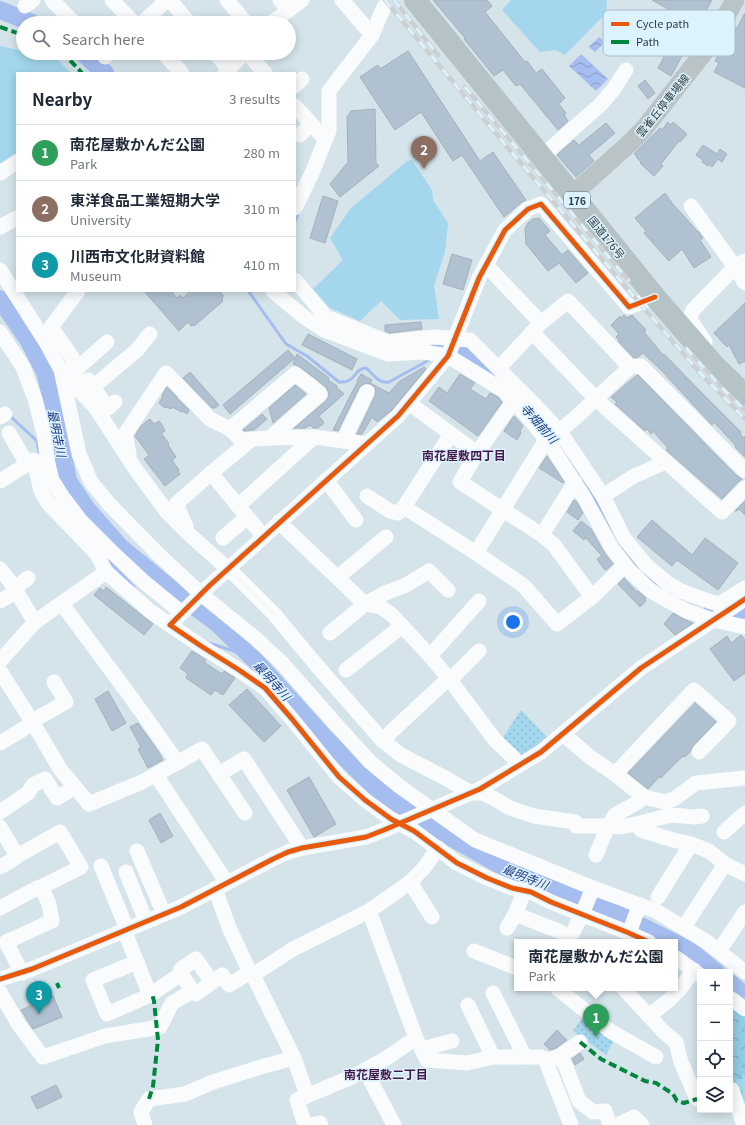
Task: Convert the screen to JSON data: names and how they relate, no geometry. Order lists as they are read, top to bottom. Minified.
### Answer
{"streets":{"highway":["176","国道176号"],"main road":["雲雀丘停車場線"]},"crossings":[["雲雀丘停車場線","国道176号"]],"districts":["南花屋敷四丁目","南花屋敷二丁目"],"water":["寺畑前川","最明寺川"],"legend":["Cycle path","Path"],"page":{"search":"Search here","heading":["Nearby","3 results"],"list":[{"mark":"1","name":"南花屋敷かんだ公園","note":"Park","value":"280 m"},{"mark":"2","name":"東洋食品工業短期大学","note":"University","value":"310 m"},{"mark":"3","name":"川西市文化財資料館","note":"Museum","value":"410 m"}],"pins":["2","3","1"],"popup":["南花屋敷かんだ公園","Park"],"map_buttons":["+","−"]}}
